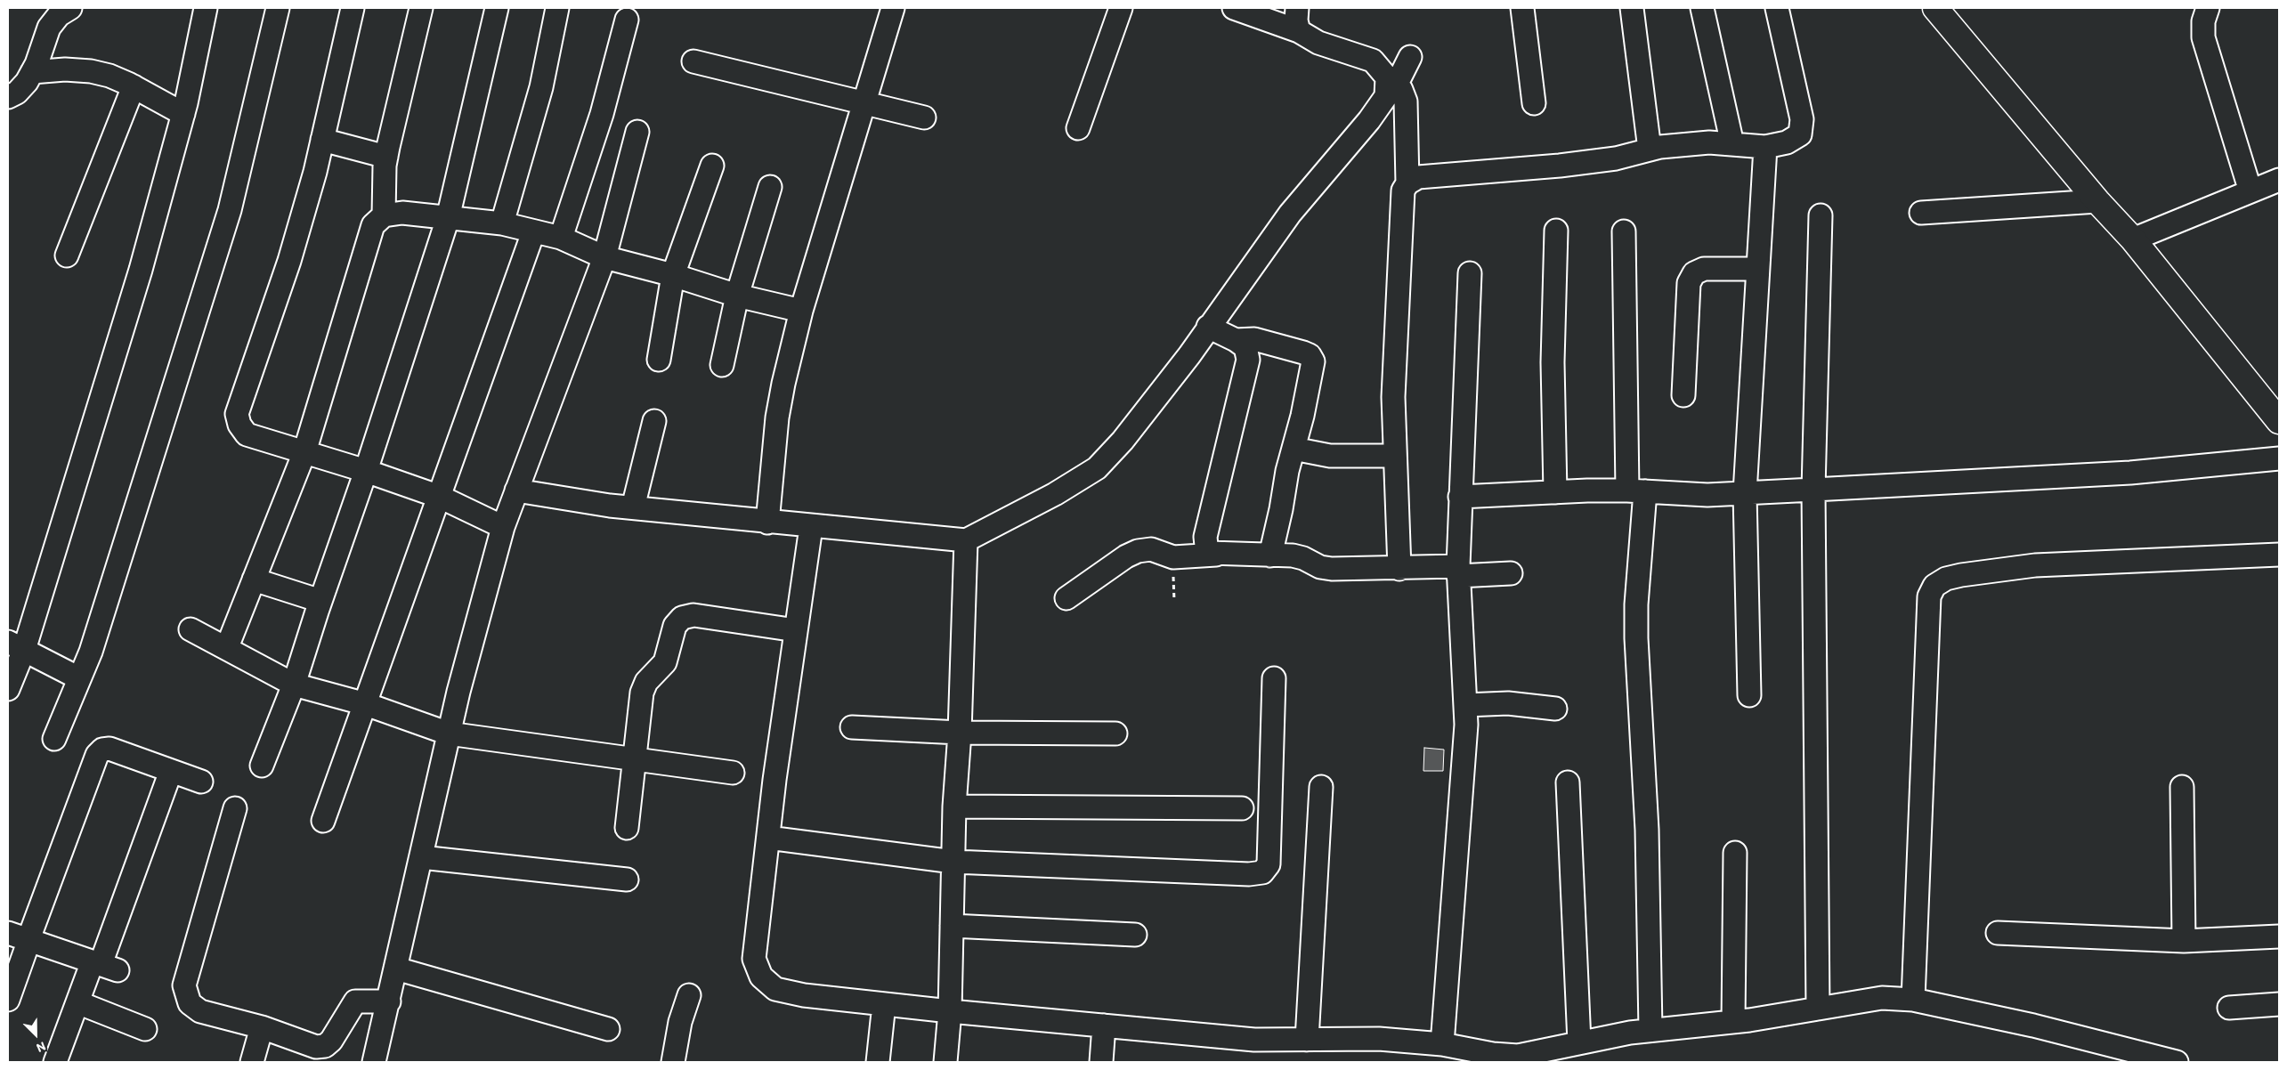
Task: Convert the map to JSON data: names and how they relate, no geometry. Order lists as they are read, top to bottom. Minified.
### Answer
{"north":"bottom right"}
